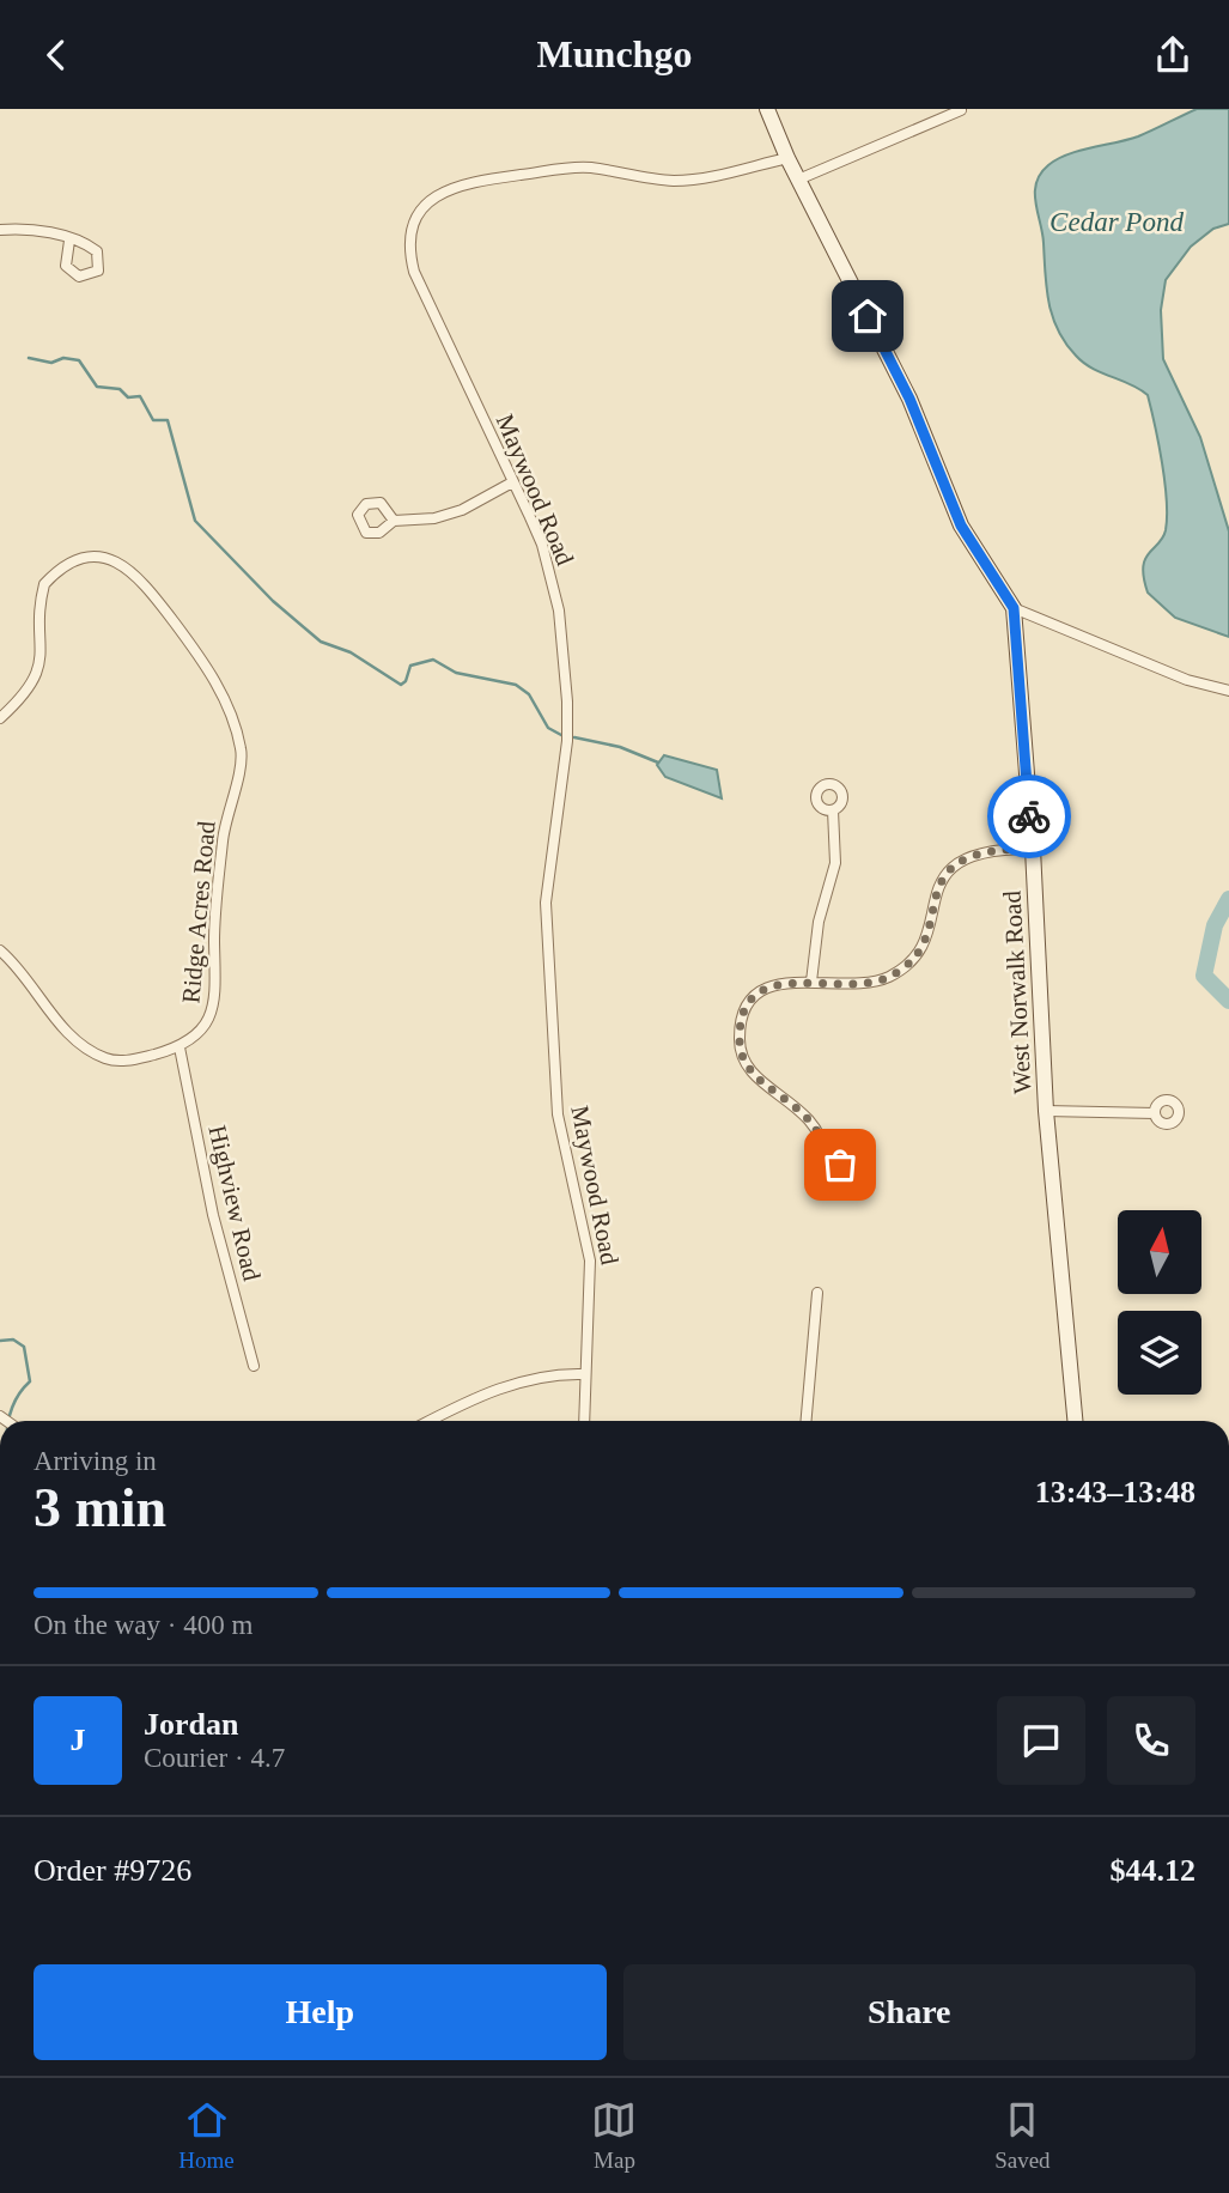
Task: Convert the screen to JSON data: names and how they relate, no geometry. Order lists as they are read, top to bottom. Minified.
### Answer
{"streets":{"main road":["West Norwalk Road"],"street":["Maywood Road","Ridge Acres Road","Highview Road"]},"crossings":[["Maywood Road","West Norwalk Road"],["Ridge Acres Road","Highview Road"]],"water":["Cedar Pond"],"north":"top","page":{"header":"Munchgo","heading":["3 min","Arriving in","13:43–13:48"],"panel":["Jordan","Courier · 4.7","Order #9726","$44.12"],"bar":"On the way · 400 m","round":"J","buttons":["Help","Share"],"tabs":["Home","Map","Saved"]}}
